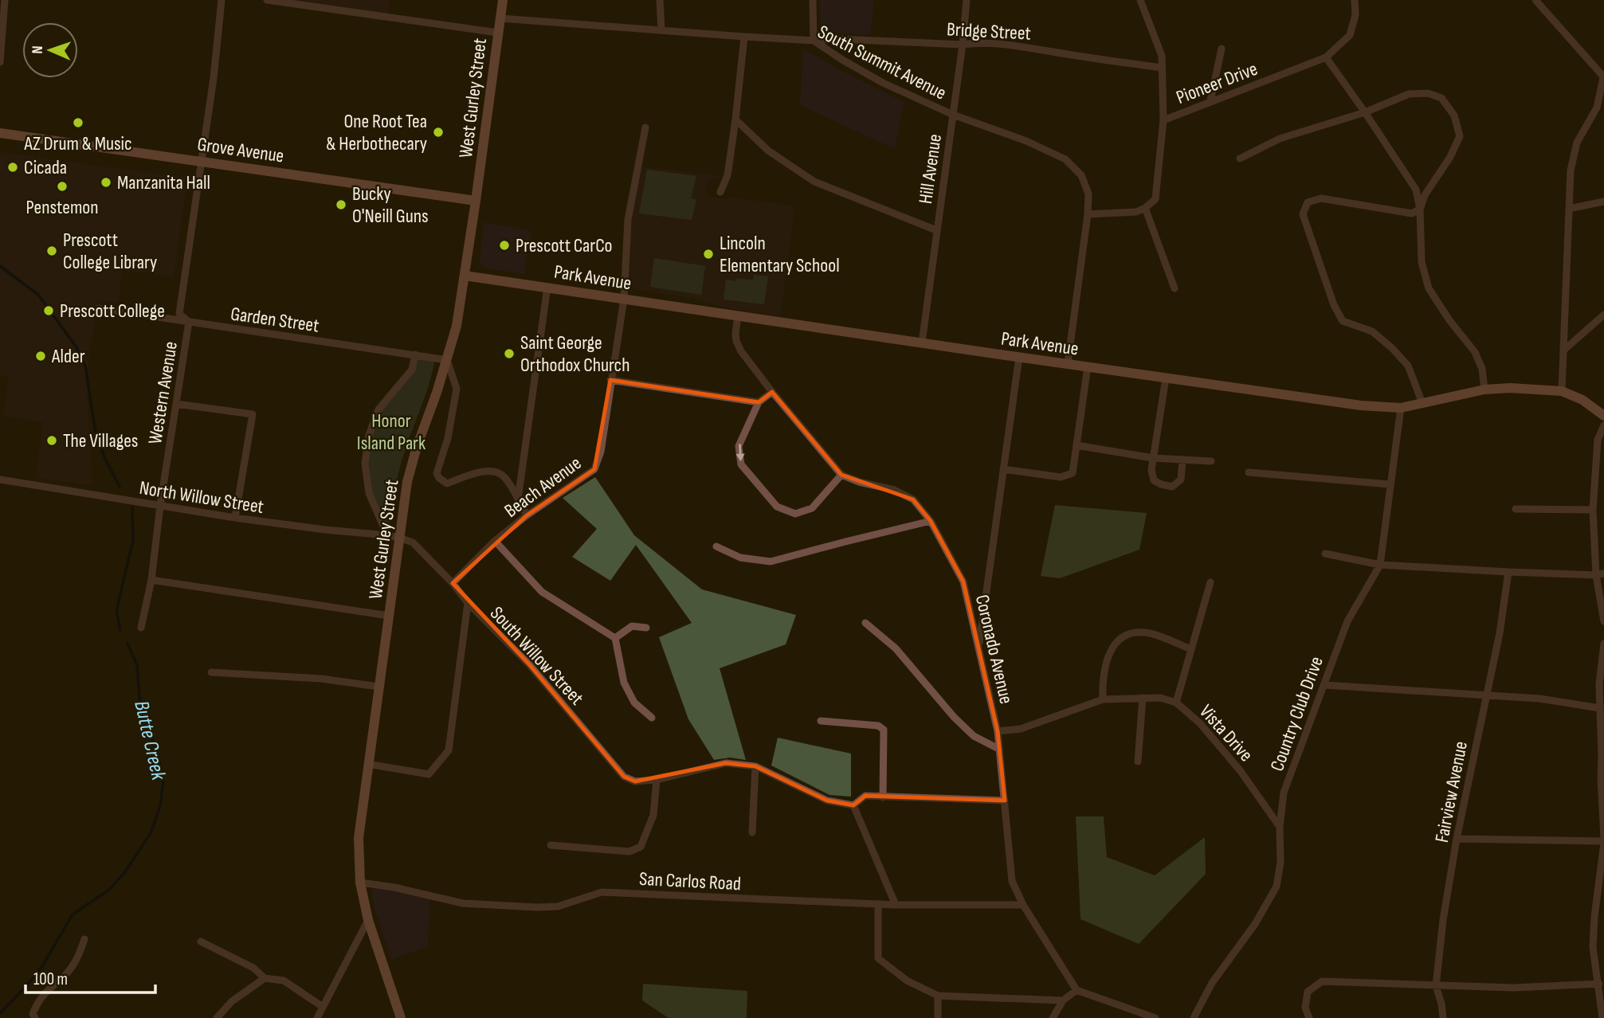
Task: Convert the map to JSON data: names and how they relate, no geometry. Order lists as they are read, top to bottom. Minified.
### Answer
{"streets":{"main road":["West Gurley Street","Grove Avenue","Park Avenue"],"street":["Bridge Street","South Summit Avenue","Pioneer Drive","Hill Avenue","Garden Street","Western Avenue","Beach Avenue","North Willow Street","Coronado Avenue","South Willow Street","Country Club Drive","Vista Drive","Fairview Avenue","San Carlos Road"]},"crossings":[["Bridge Street","South Summit Avenue"],["Bridge Street","Hill Avenue"],["South Summit Avenue","West Gurley Street"],["South Summit Avenue","Hill Avenue"],["West Gurley Street","Grove Avenue"],["West Gurley Street","Park Avenue"],["West Gurley Street","Garden Street"],["West Gurley Street","North Willow Street"],["West Gurley Street","South Willow Street"],["West Gurley Street","San Carlos Road"],["Grove Avenue","Western Avenue"],["Hill Avenue","Park Avenue"],["Park Avenue","Beach Avenue"],["Park Avenue","Country Club Drive"],["Garden Street","Western Avenue"],["Western Avenue","North Willow Street"],["Beach Avenue","South Willow Street"],["North Willow Street","South Willow Street"],["Coronado Avenue","Vista Drive"],["Coronado Avenue","San Carlos Road"],["Country Club Drive","Vista Drive"]],"water":["Butte Creek"],"parks":["Honor Island Park"],"places":["AZ Drum & Music","One Root Tea & Herbothecary","Cicada","Manzanita Hall","Penstemon","Bucky O'Neill Guns","Prescott CarCo","Prescott College Library","Lincoln Elementary School","Prescott College","Saint George Orthodox Church","Alder","The Villages"],"scale_bar":"100 m","north":"left"}
